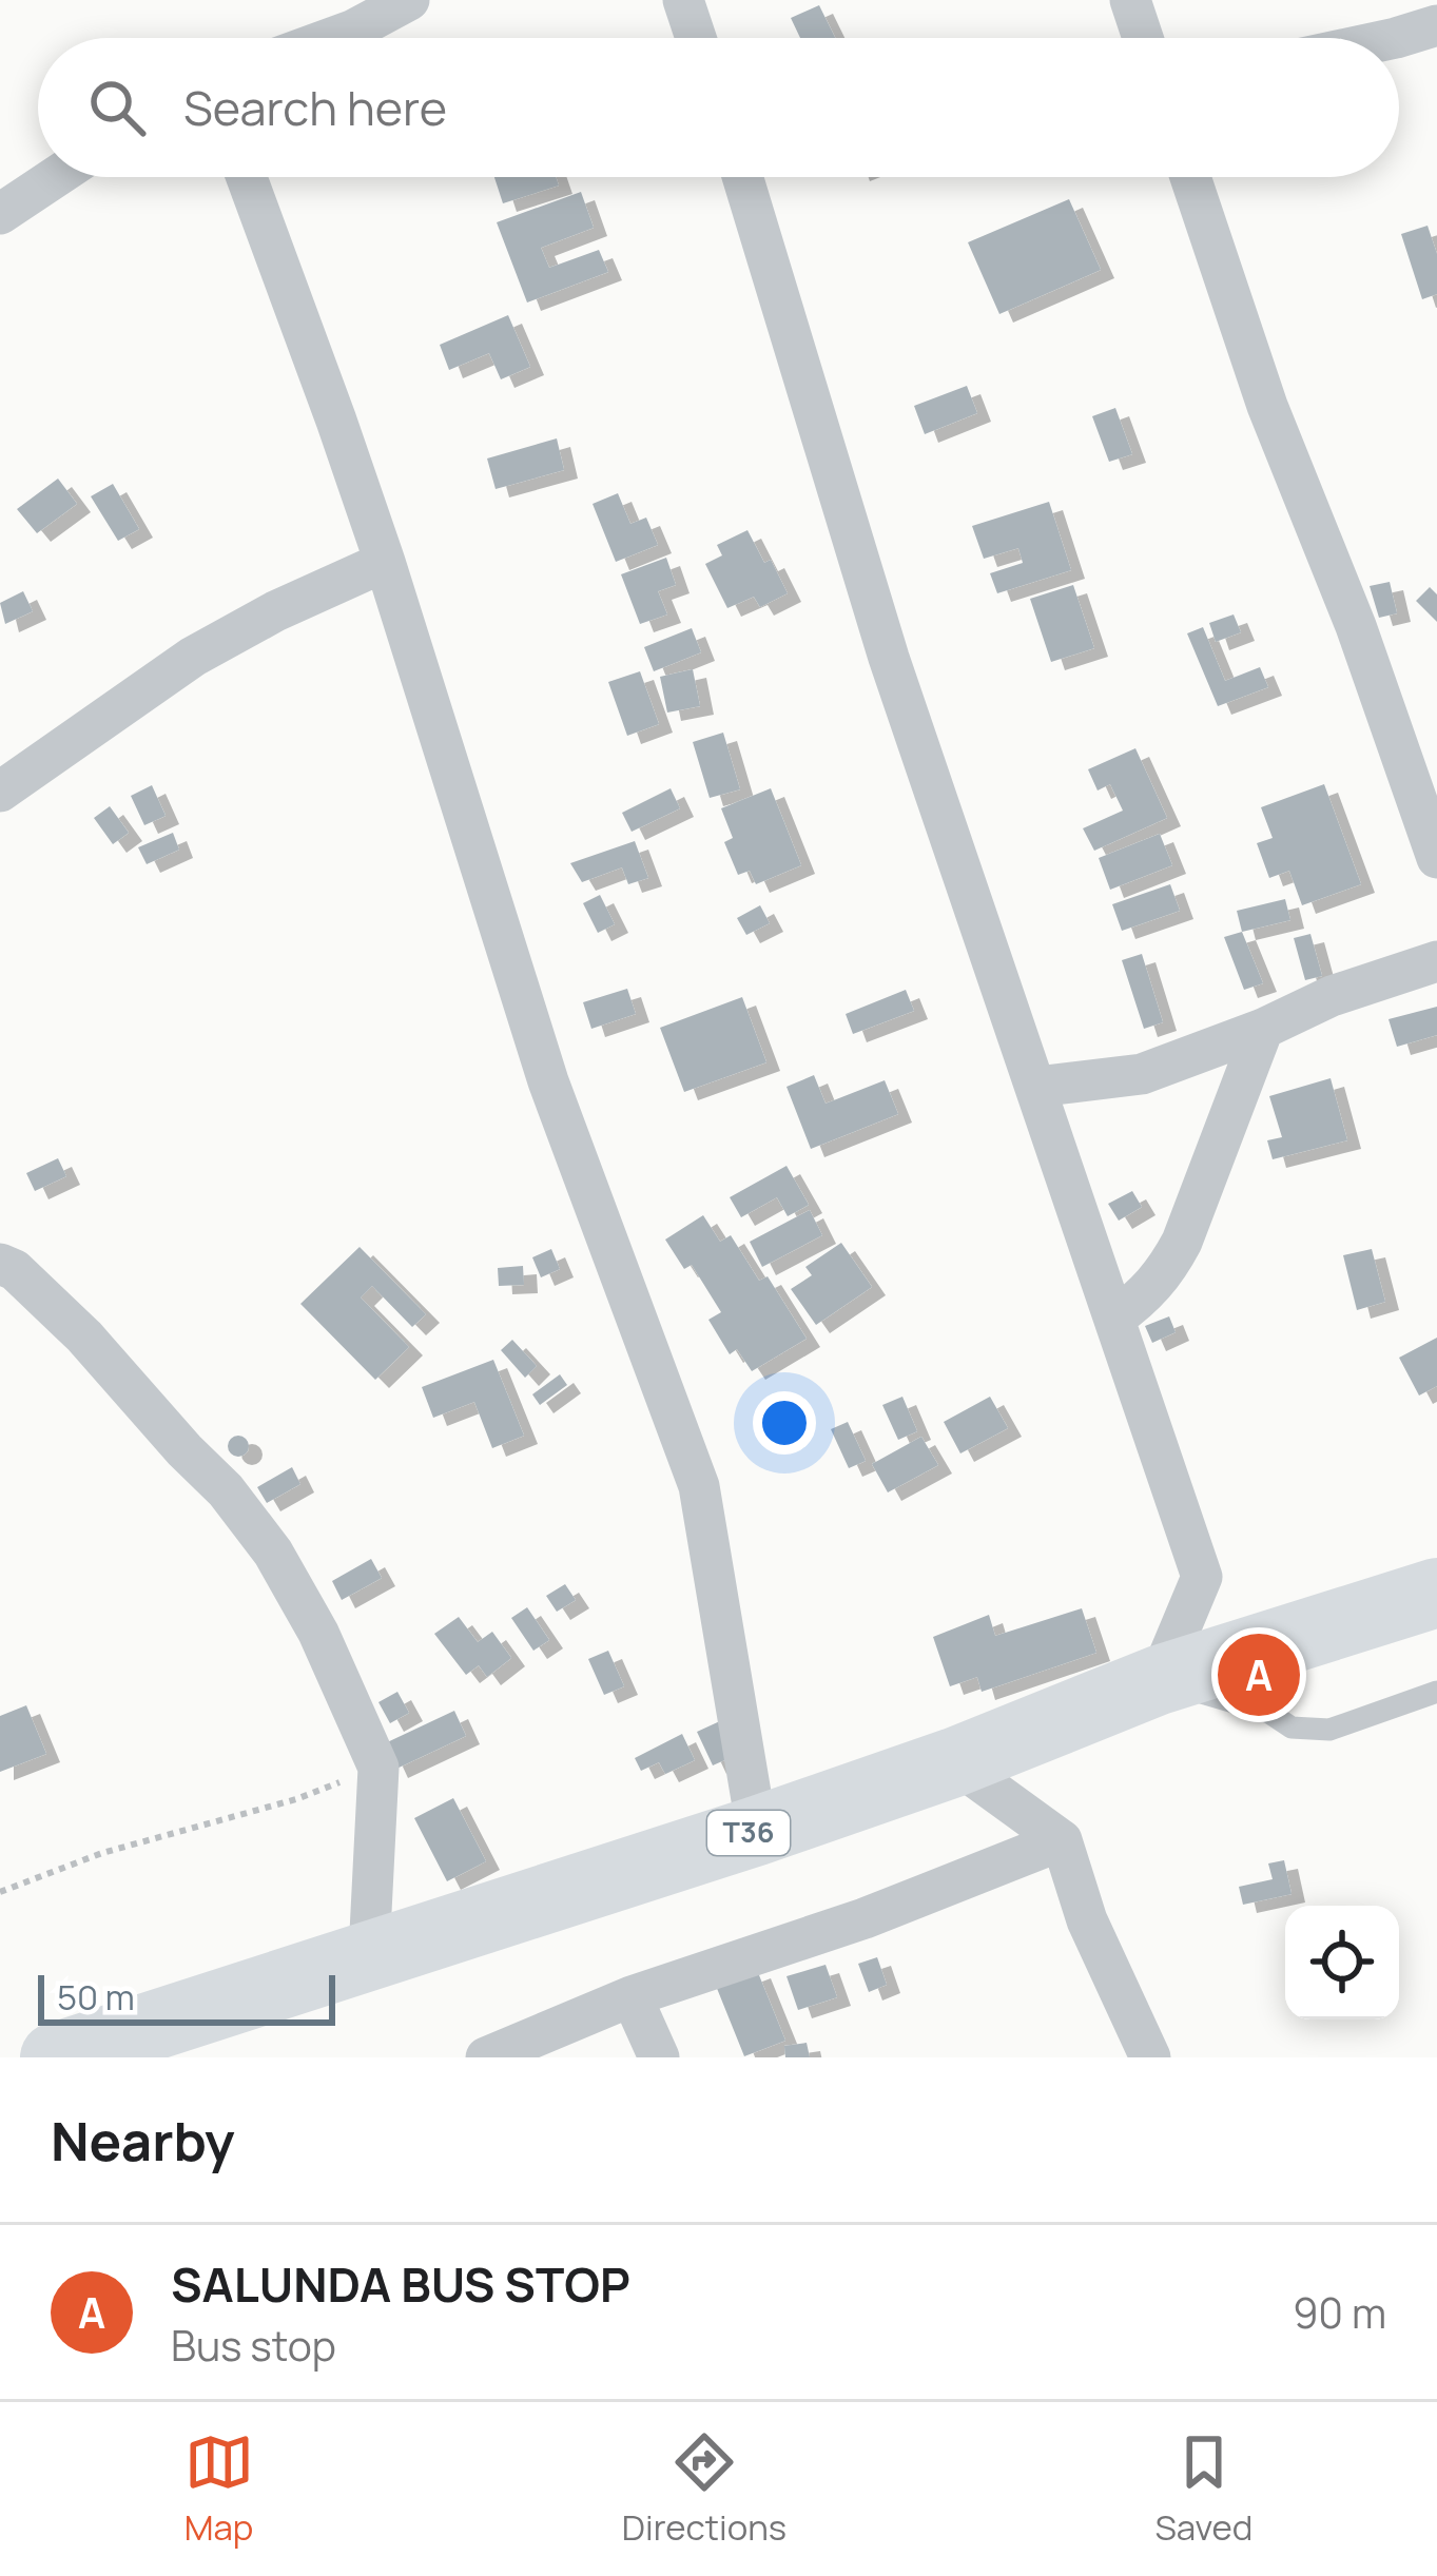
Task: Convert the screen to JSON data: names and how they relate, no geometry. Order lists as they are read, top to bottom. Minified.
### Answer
{"streets":{"highway":["T36"]},"scale_bar":"50 m","page":{"search":"Search here","pins":"A","scale":"50 m","heading":"Nearby","list":[{"mark":"A","name":"SALUNDA BUS STOP","note":"Bus stop","value":"90 m"}],"nav":["Map","Directions","Saved"]}}
